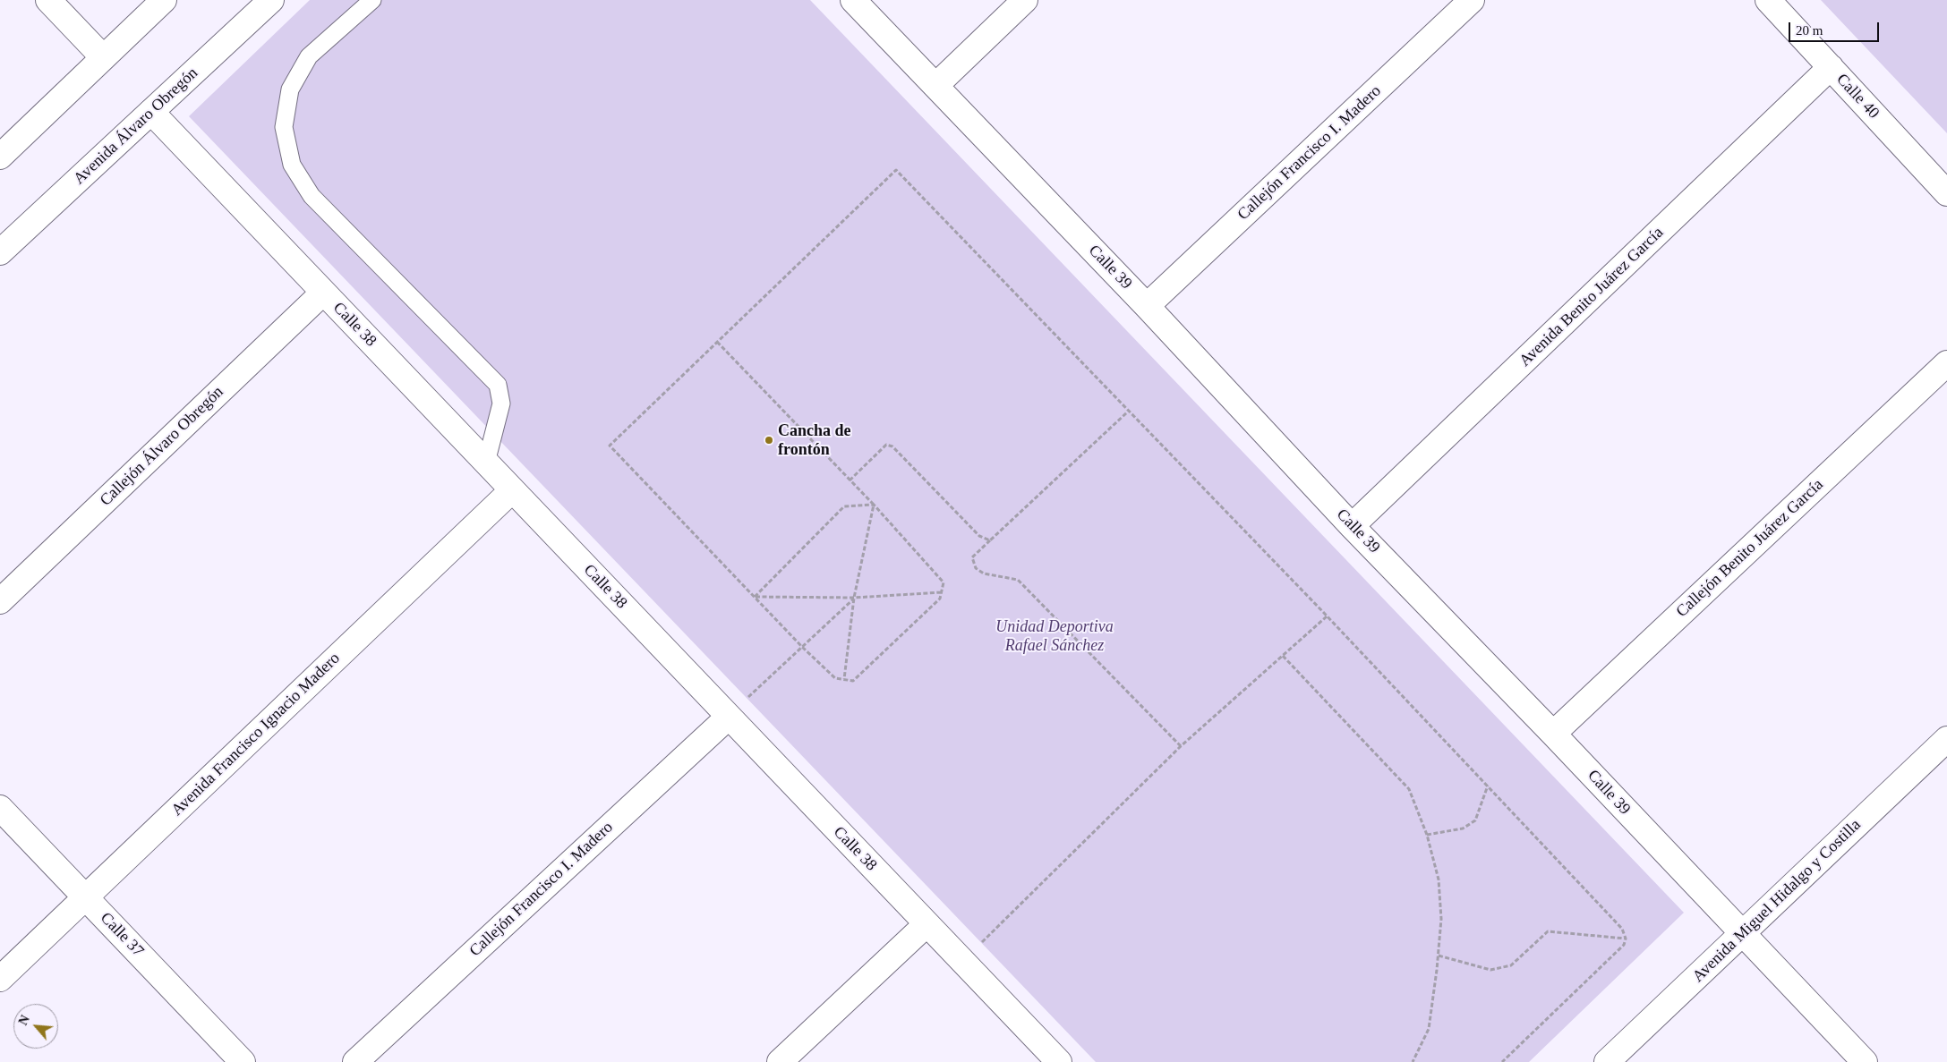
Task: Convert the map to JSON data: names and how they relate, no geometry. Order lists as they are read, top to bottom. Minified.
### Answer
{"streets":{"main road":["Calle 40","Avenida Álvaro Obregón","Callejón Francisco I. Madero","Calle 39","Avenida Benito Juárez García","Calle 38","Callejón Álvaro Obregón","Callejón Benito Juárez García","Avenida Francisco Ignacio Madero","Avenida Miguel Hidalgo y Costilla","Calle 37"]},"crossings":[["Calle 40","Avenida Benito Juárez García"],["Avenida Álvaro Obregón","Calle 38"],["Callejón Francisco I. Madero","Calle 39"],["Callejón Francisco I. Madero","Calle 38"],["Calle 39","Avenida Benito Juárez García"],["Calle 39","Callejón Benito Juárez García"],["Calle 39","Avenida Miguel Hidalgo y Costilla"],["Calle 38","Callejón Álvaro Obregón"],["Calle 38","Avenida Francisco Ignacio Madero"],["Avenida Francisco Ignacio Madero","Calle 37"]],"parks":["Unidad Deportiva Rafael Sánchez"],"places":["Cancha de frontón"],"scale_bar":"20 m","north":"top left"}
